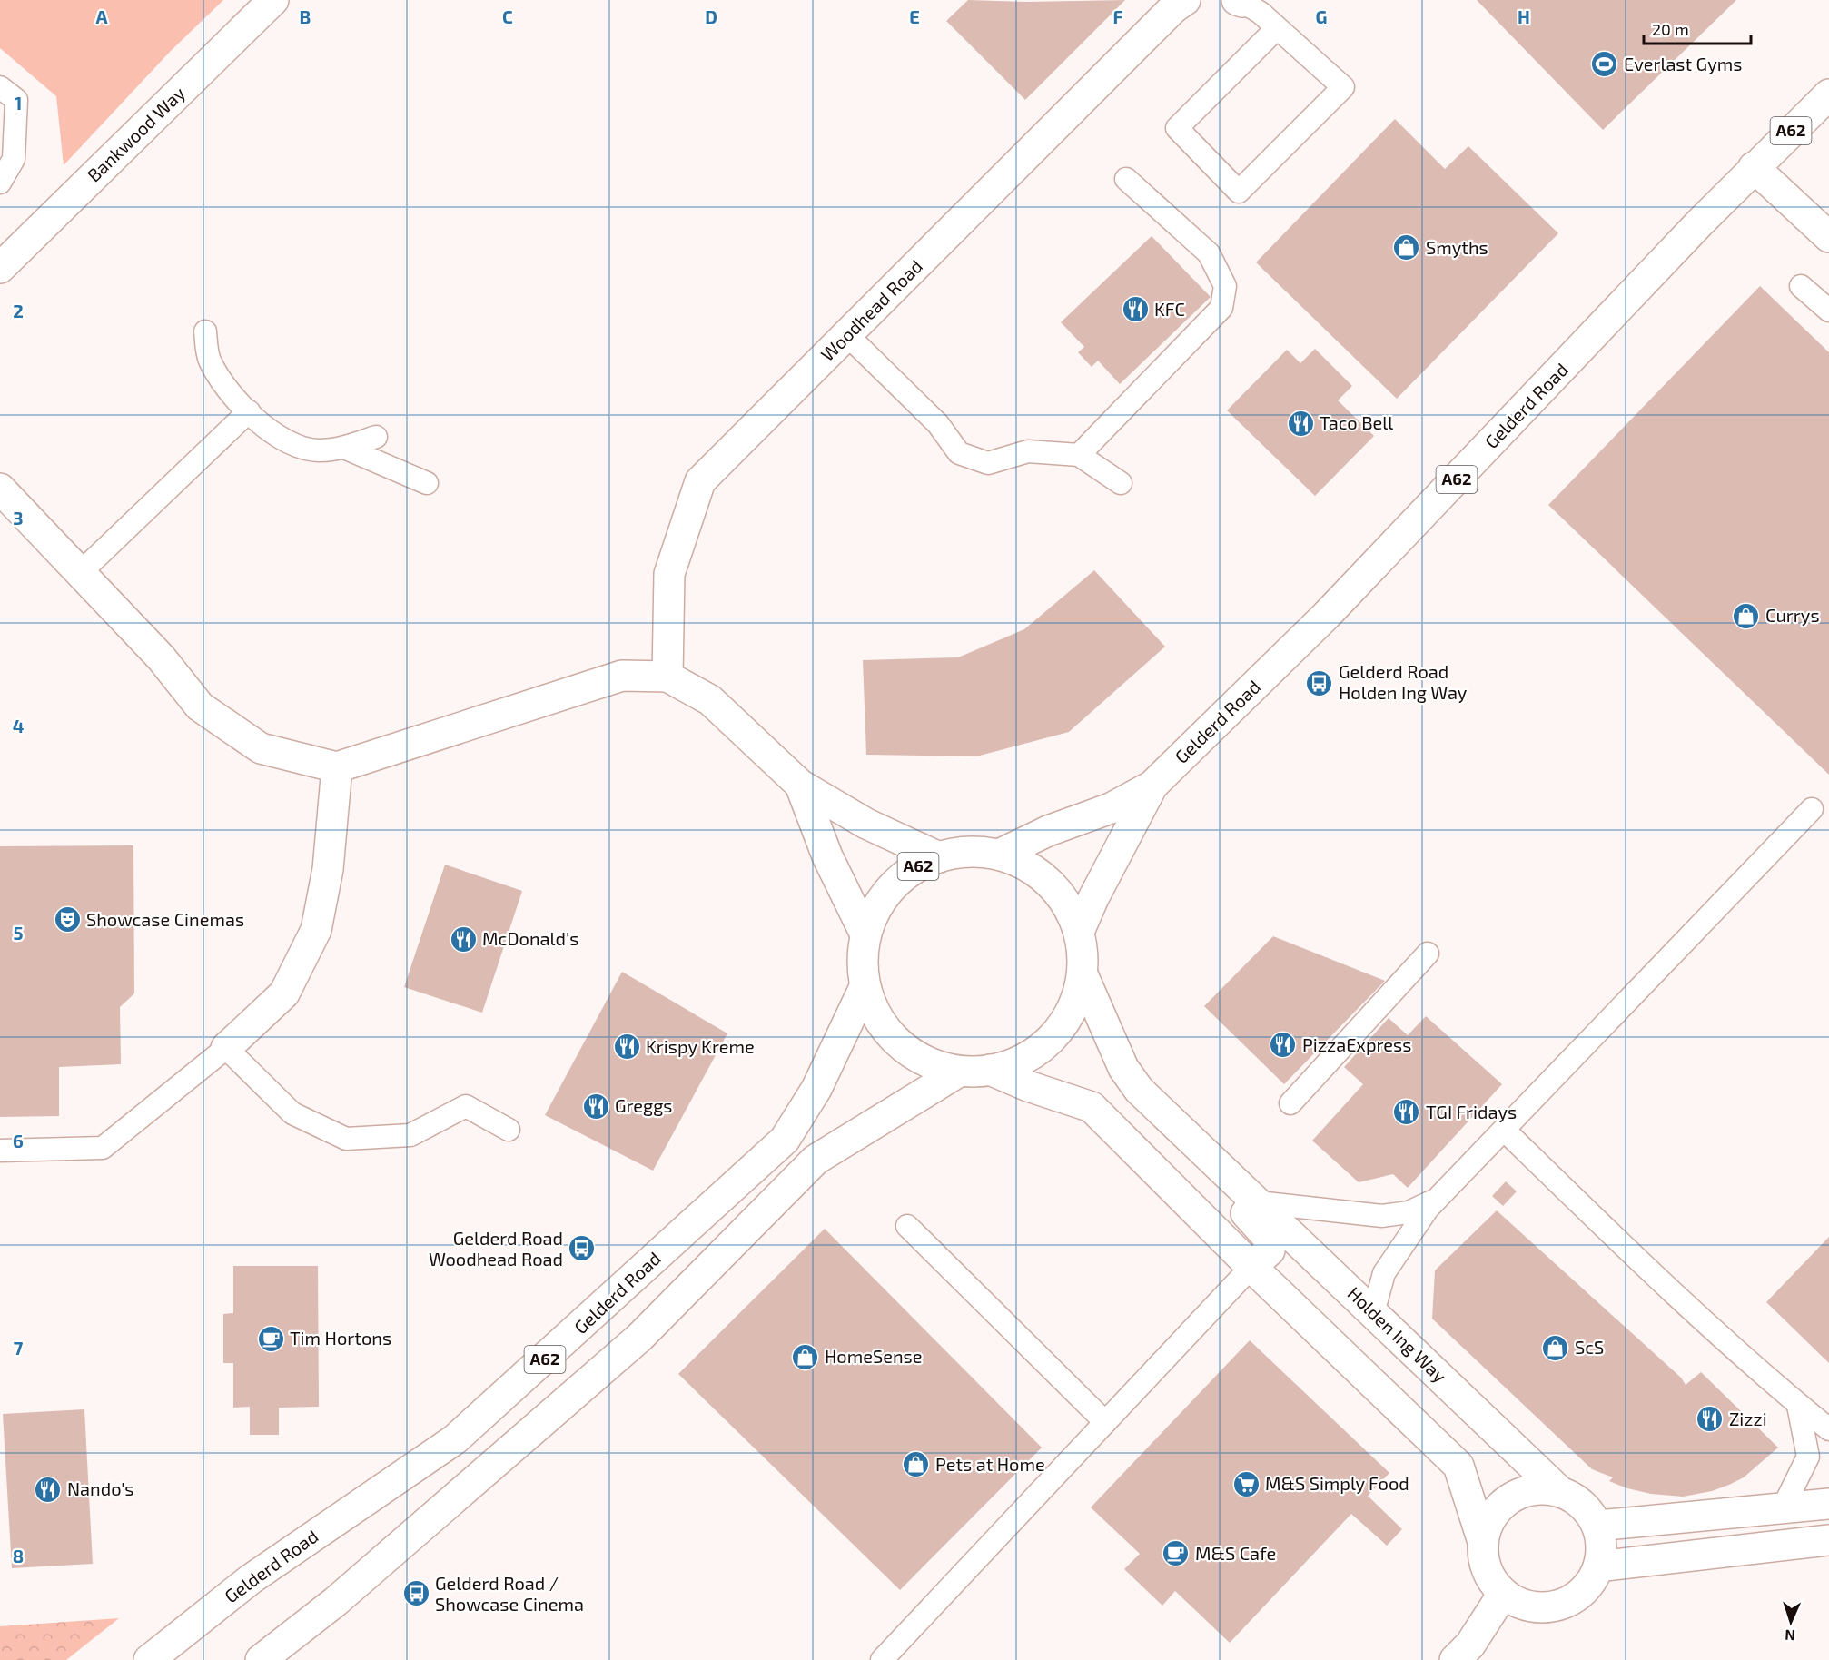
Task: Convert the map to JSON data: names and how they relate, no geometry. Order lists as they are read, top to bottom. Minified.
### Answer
{"streets":{"street":["A62","Bankwood Way","Woodhead Road","Gelderd Road","Holden Ing Way"]},"crossings":[["Gelderd Road","Holden Ing Way"]],"places":{"sports":["Everlast Gyms"],"shop":["Smyths","Currys","ScS","HomeSense","Pets at Home"],"restaurant":["KFC","Taco Bell","McDonald's","PizzaExpress","Krispy Kreme","Greggs","TGI Fridays","Zizzi","Nando's"],"bus stop":["Gelderd Road Holden Ing Way","Gelderd Road Woodhead Road","Gelderd Road / Showcase Cinema"],"theatre":["Showcase Cinemas"],"cafe":["Tim Hortons","M&S Cafe"],"supermarket":["M&S Simply Food"]},"scale_bar":"20 m","north":"bottom","grid":{"columns":["A","B","C","D","E","F","G","H"],"rows":["1","2","3","4","5","6","7","8"]}}
